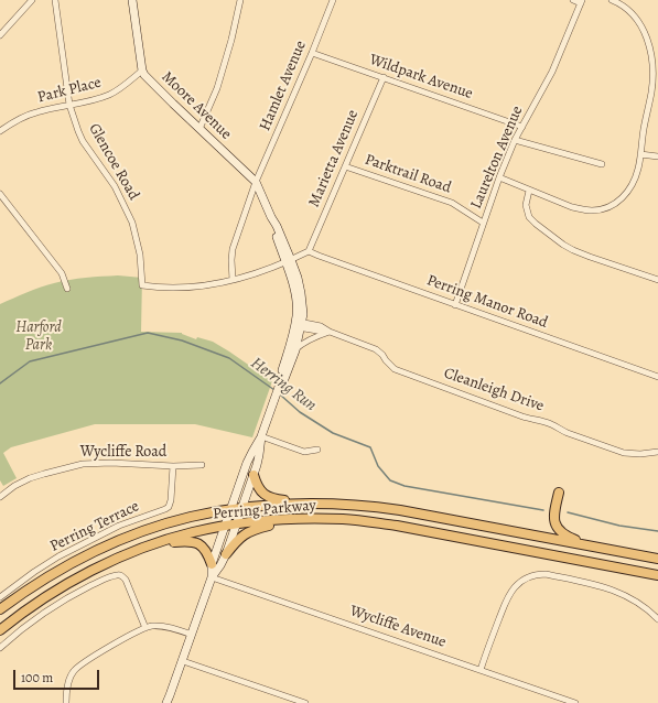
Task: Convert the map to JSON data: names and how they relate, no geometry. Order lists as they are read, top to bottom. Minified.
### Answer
{"streets":{"main road":["Perring Parkway"],"street":["Wildpark Avenue","Hamlet Avenue","Park Place","Moore Avenue","Laurelton Avenue","Marietta Avenue","Glencoe Road","Parktrail Road","Perring Manor Road","Cleanleigh Drive","Wycliffe Road","Perring Terrace","Wycliffe Avenue"]},"crossings":[["Wildpark Avenue","Hamlet Avenue"],["Wildpark Avenue","Laurelton Avenue"],["Wildpark Avenue","Marietta Avenue"],["Hamlet Avenue","Moore Avenue"],["Hamlet Avenue","Glencoe Road"],["Park Place","Moore Avenue"],["Park Place","Glencoe Road"],["Moore Avenue","Cleanleigh Drive"],["Laurelton Avenue","Parktrail Road"],["Laurelton Avenue","Perring Manor Road"],["Marietta Avenue","Parktrail Road"],["Marietta Avenue","Perring Manor Road"],["Wycliffe Road","Perring Terrace"]],"water":["Herring Run"],"parks":["Harford Park"],"scale_bar":"100 m"}
